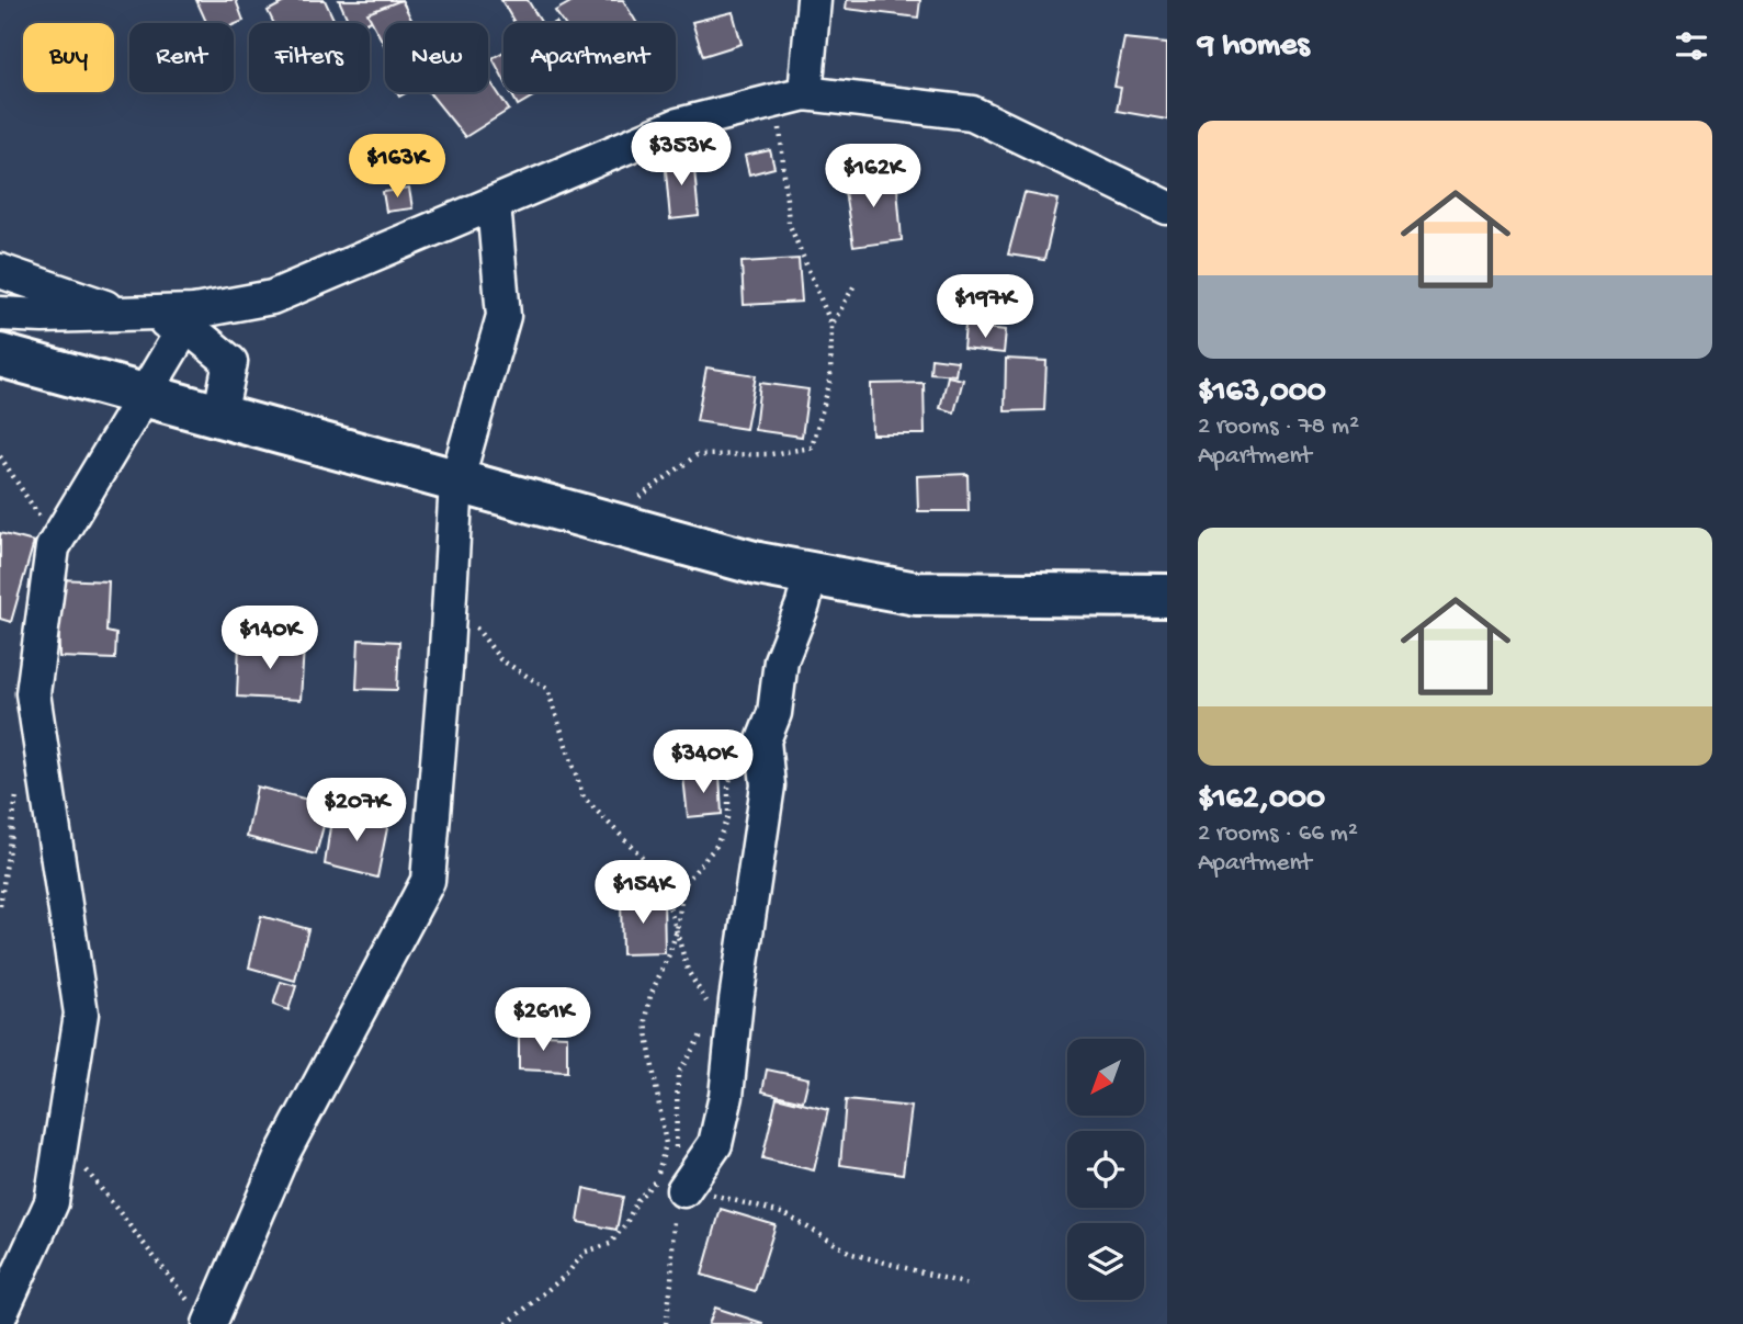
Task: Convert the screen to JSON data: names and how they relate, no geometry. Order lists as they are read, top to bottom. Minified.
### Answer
{"north":"bottom left","page":{"heading":"9 homes","chip":["Buy","Rent","Filters","New","Apartment"],"list":[{"name":"$163,000","note":"2 rooms · 78 m² · Apartment"},{"name":"$162,000","note":"2 rooms · 66 m² · Apartment"}],"price":["$353K","$163K","$162K","$197K","$140K","$340K","$207K","$154K","$261K"]}}
